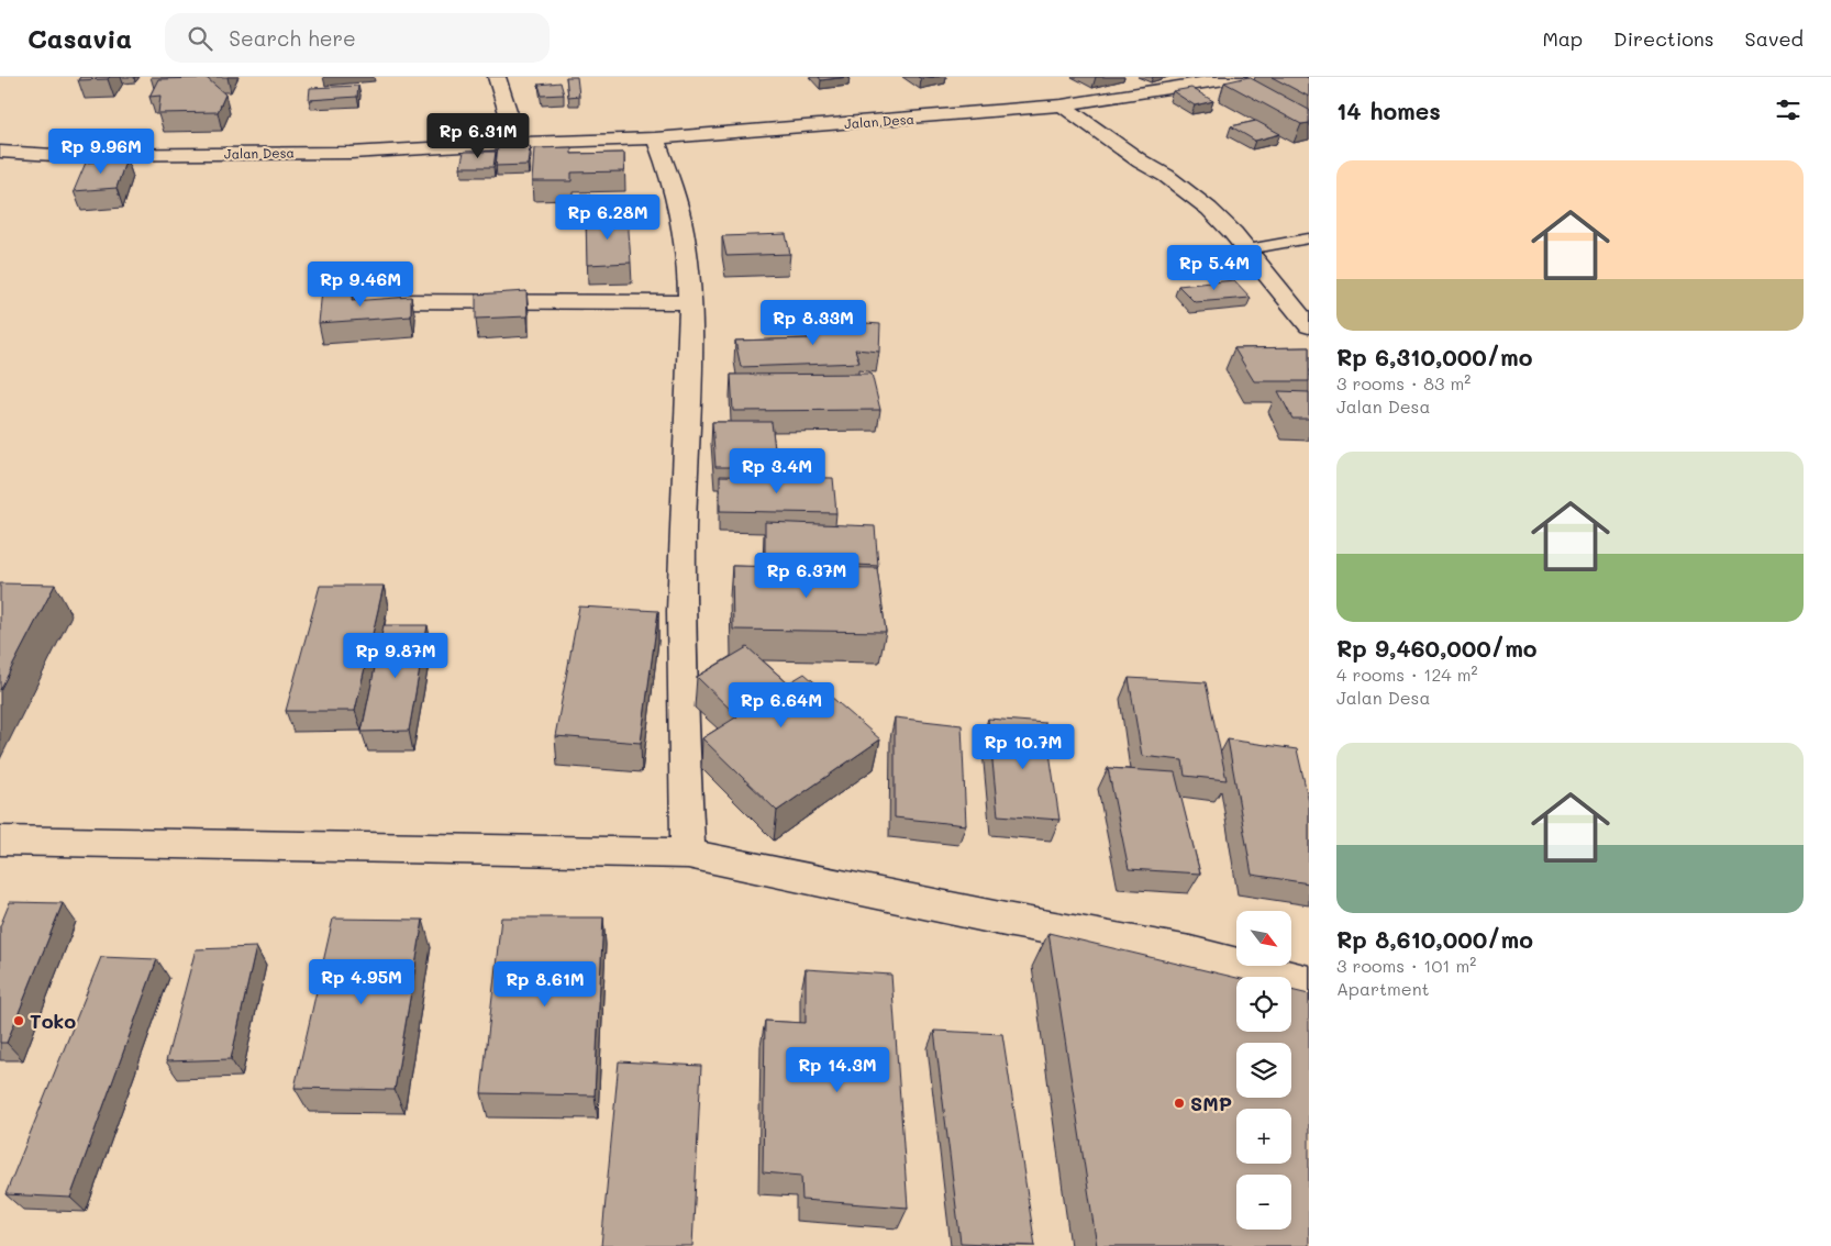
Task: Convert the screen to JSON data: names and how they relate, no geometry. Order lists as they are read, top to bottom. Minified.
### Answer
{"streets":{"street":["Jalan Desa"]},"places":["Toko","SMP"],"north":"bottom right","page":{"header":"Casavia","search":"Search here","nav":["Map","Directions","Saved"],"heading":"14 homes","price":["Rp 6.31M","Rp 9.96M","Rp 6.28M","Rp 5.4M","Rp 9.46M","Rp 8.33M","Rp 3.4M","Rp 6.37M","Rp 9.87M","Rp 6.64M","Rp 10.7M","Rp 4.95M","Rp 8.61M","Rp 14.3M"],"list":[{"name":"Rp 6,310,000/mo","note":"3 rooms · 83 m² · Jalan Desa"},{"name":"Rp 9,460,000/mo","note":"4 rooms · 124 m² · Jalan Desa"},{"name":"Rp 8,610,000/mo","note":"3 rooms · 101 m² · Apartment"}],"map_buttons":["+","−"]}}
